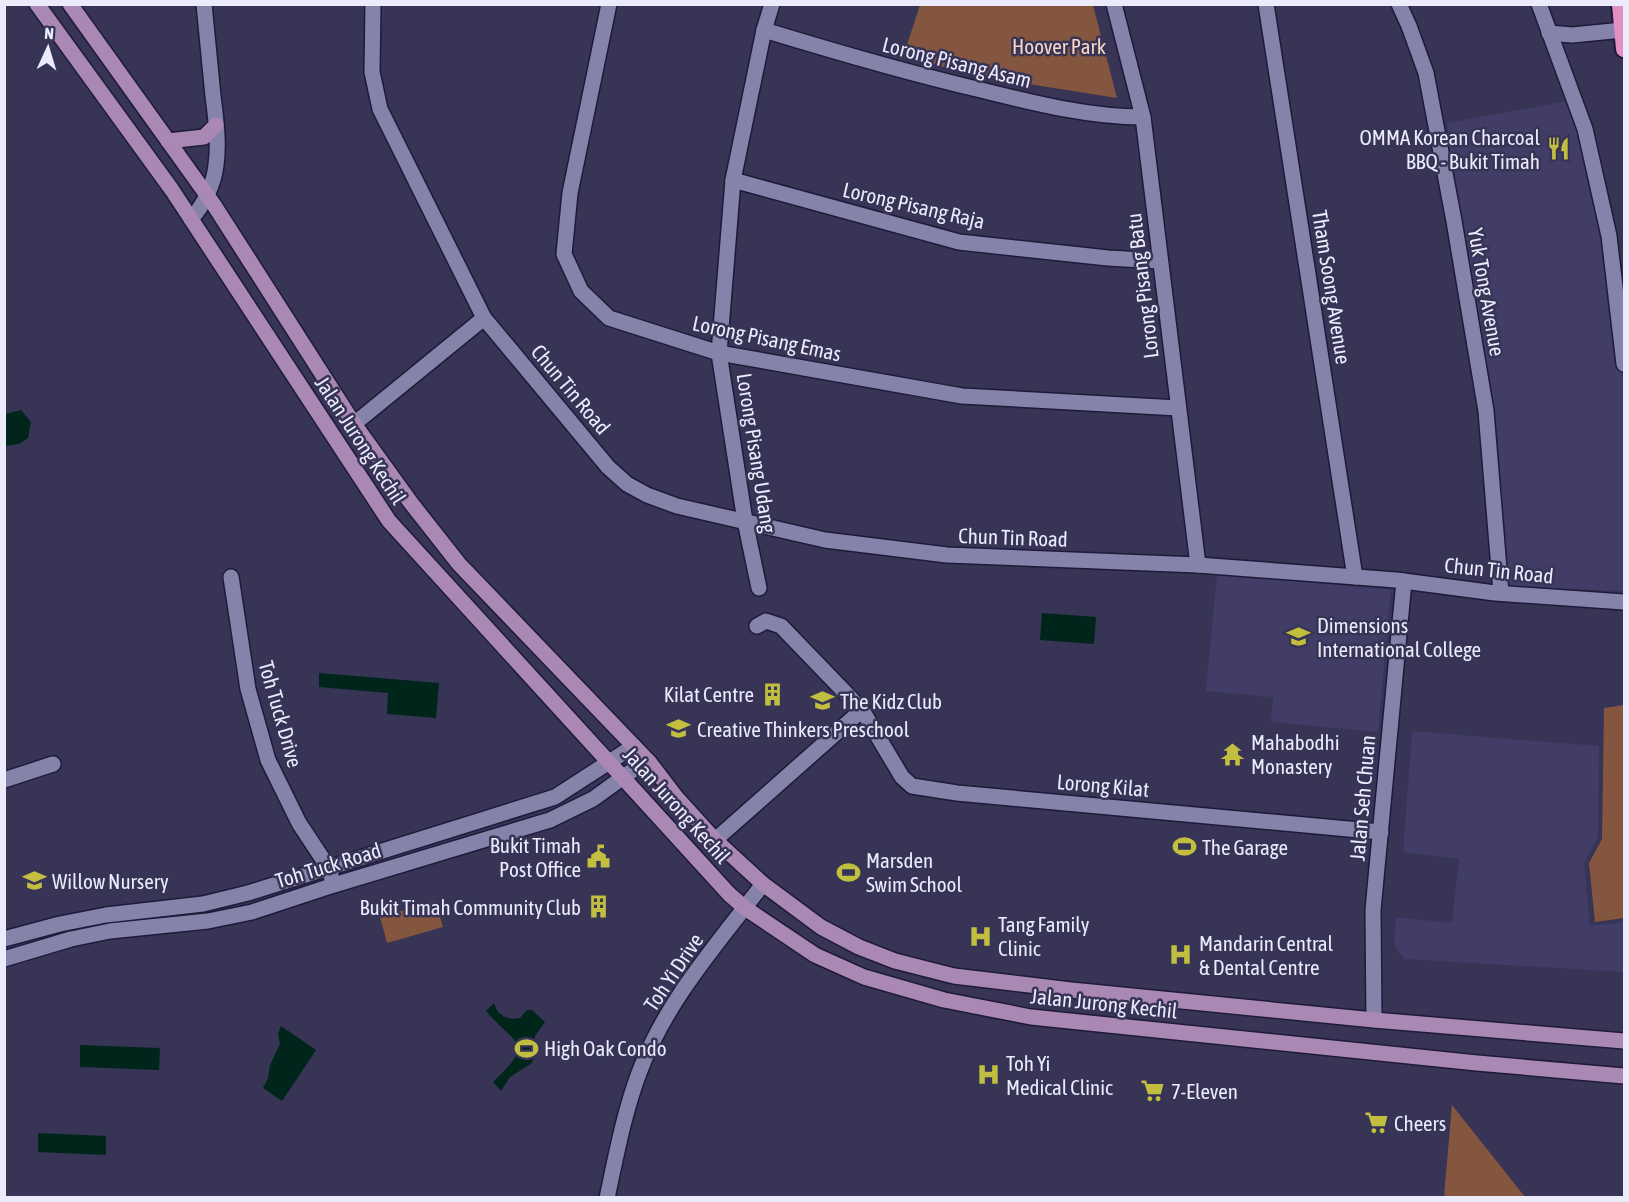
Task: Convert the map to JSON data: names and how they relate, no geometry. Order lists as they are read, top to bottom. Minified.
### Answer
{"streets":{"main road":["Jalan Jurong Kechil"],"street":["Lorong Pisang Asam","Lorong Pisang Raja","Lorong Pisang Batu","Tham Soong Avenue","Yuk Tong Avenue","Lorong Pisang Emas","Chun Tin Road","Lorong Pisang Udang","Toh Tuck Drive","Lorong Kilat","Jalan Seh Chuan","Toh Tuck Road","Toh Yi Drive"]},"crossings":[["Lorong Pisang Asam","Lorong Pisang Batu"],["Lorong Pisang Asam","Lorong Pisang Udang"],["Lorong Pisang Raja","Lorong Pisang Batu"],["Lorong Pisang Raja","Lorong Pisang Udang"],["Lorong Pisang Batu","Lorong Pisang Emas"],["Lorong Pisang Batu","Chun Tin Road"],["Tham Soong Avenue","Chun Tin Road"],["Yuk Tong Avenue","Chun Tin Road"],["Lorong Pisang Emas","Lorong Pisang Udang"],["Chun Tin Road","Lorong Pisang Udang"],["Chun Tin Road","Jalan Seh Chuan"],["Jalan Jurong Kechil","Jalan Seh Chuan"],["Jalan Jurong Kechil","Toh Tuck Road"],["Jalan Jurong Kechil","Toh Yi Drive"],["Toh Tuck Drive","Toh Tuck Road"],["Lorong Kilat","Jalan Seh Chuan"]],"parks":["Hoover Park"],"places":{"restaurant":["OMMA Korean Charcoal BBQ - Bukit Timah"],"school or university":["Dimensions International College","The Kidz Club","Creative Thinkers Preschool","Willow Nursery"],"building":["Kilat Centre","Bukit Timah Community Club"],"temple":["Mahabodhi Monastery"],"sports":["The Garage","Marsden Swim School","High Oak Condo"],"public building":["Bukit Timah Post Office"],"hospital":["Tang Family Clinic","Mandarin Central & Dental Centre","Toh Yi Medical Clinic"],"supermarket":["7-Eleven","Cheers"]},"north":"top"}
